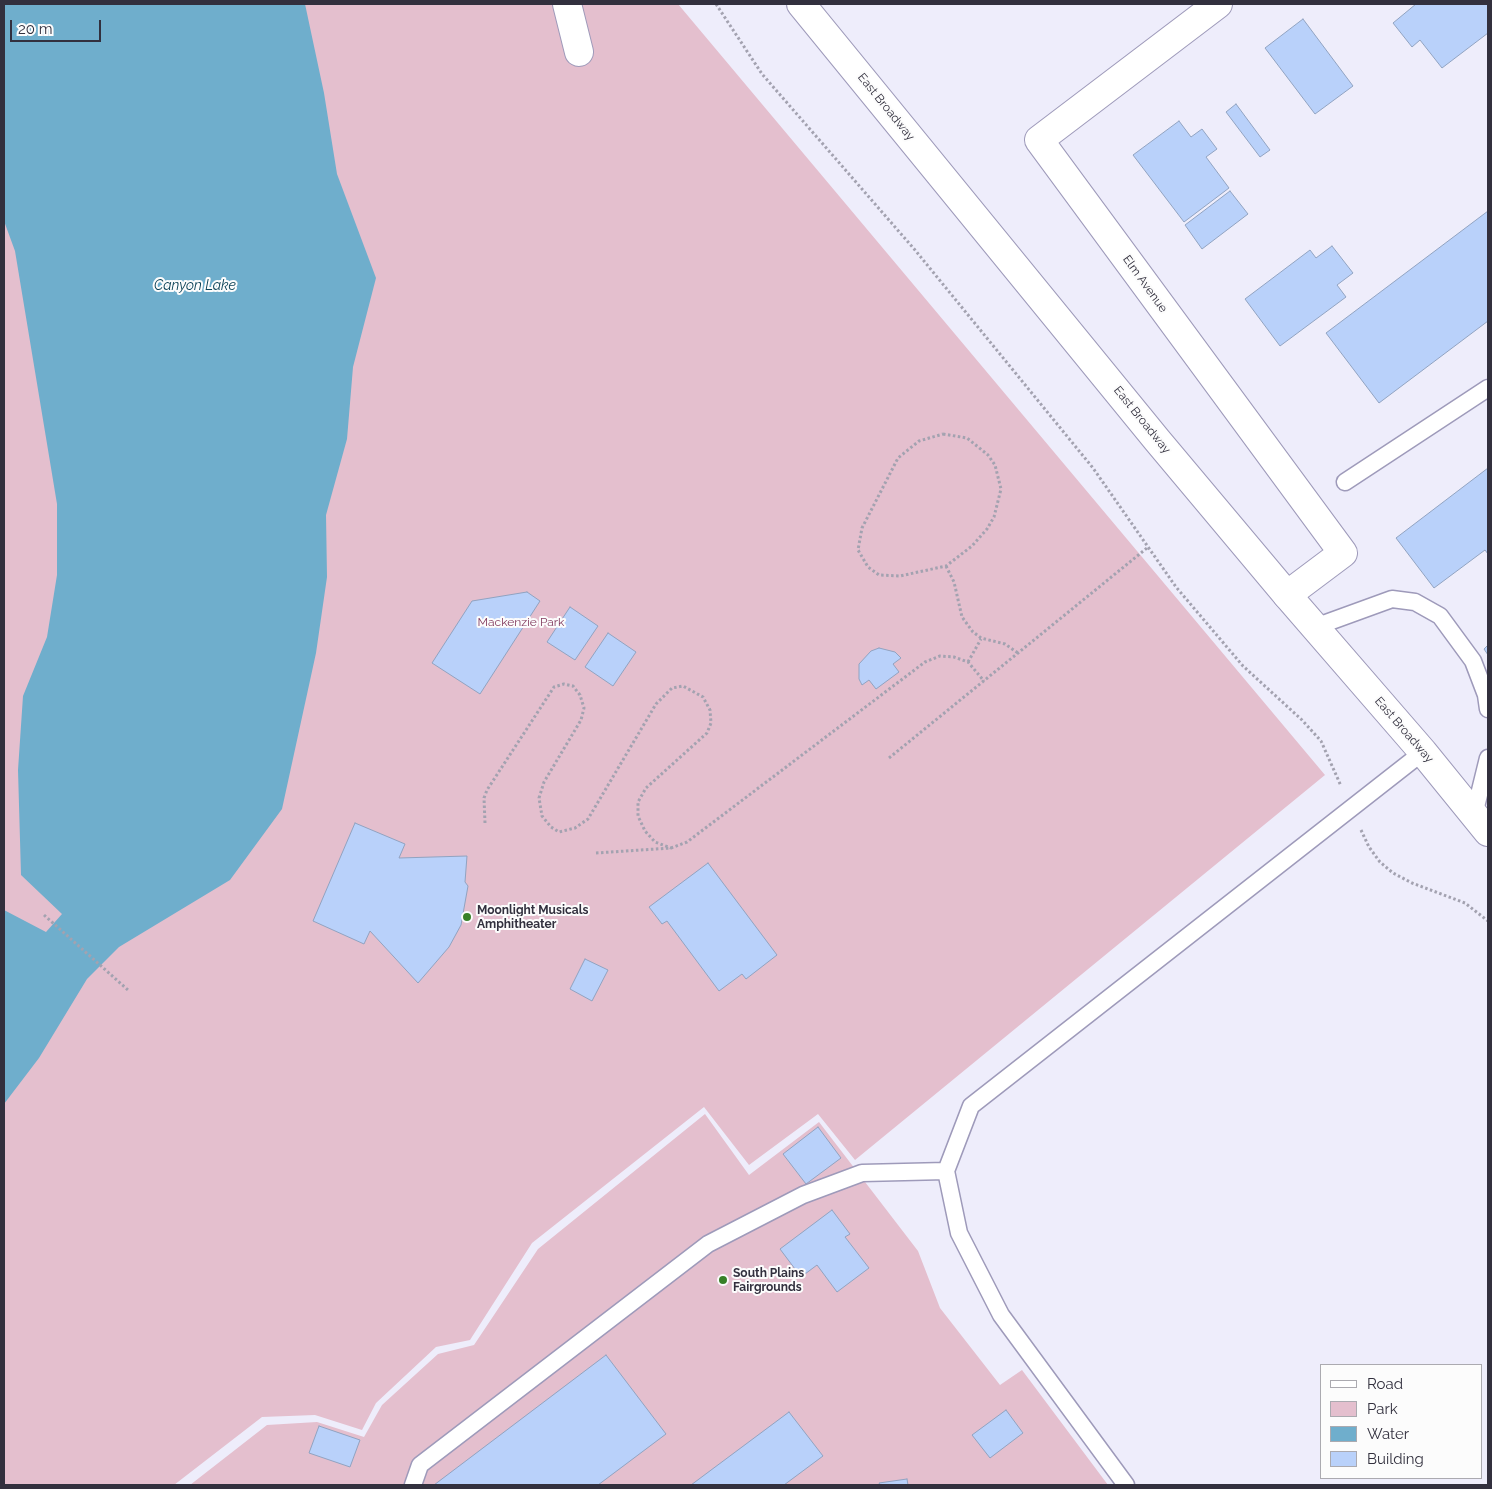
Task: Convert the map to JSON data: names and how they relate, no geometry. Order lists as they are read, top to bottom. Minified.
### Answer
{"streets":{"main road":["East Broadway","Elm Avenue"]},"crossings":[["East Broadway","Elm Avenue"]],"water":["Canyon Lake"],"parks":["Mackenzie Park"],"places":["Moonlight Musicals Amphitheater","South Plains Fairgrounds"],"legend":["Road","Park","Water","Building"],"scale_bar":"20 m"}
